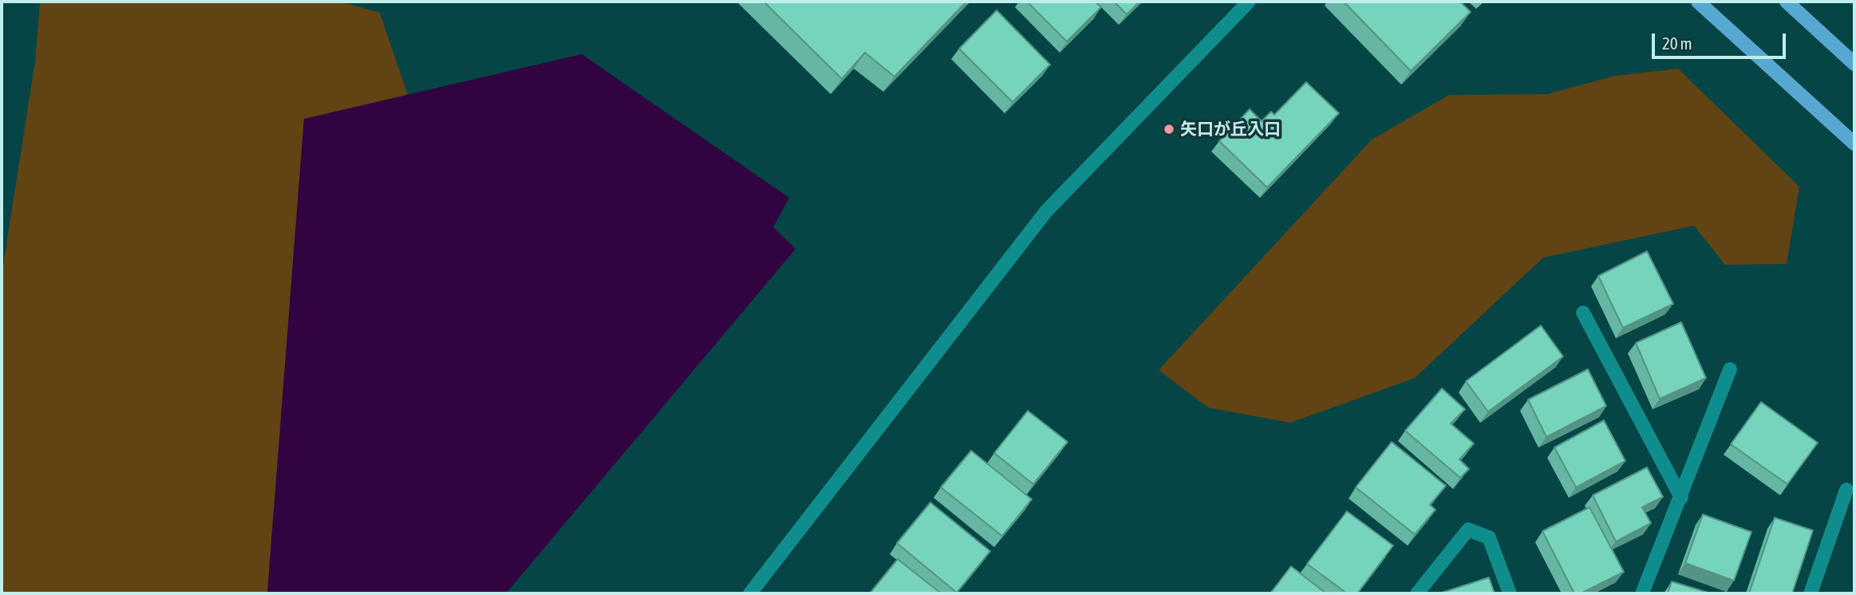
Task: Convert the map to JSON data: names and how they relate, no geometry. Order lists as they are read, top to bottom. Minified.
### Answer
{"places":["矢口が丘入口"],"scale_bar":"20 m"}
